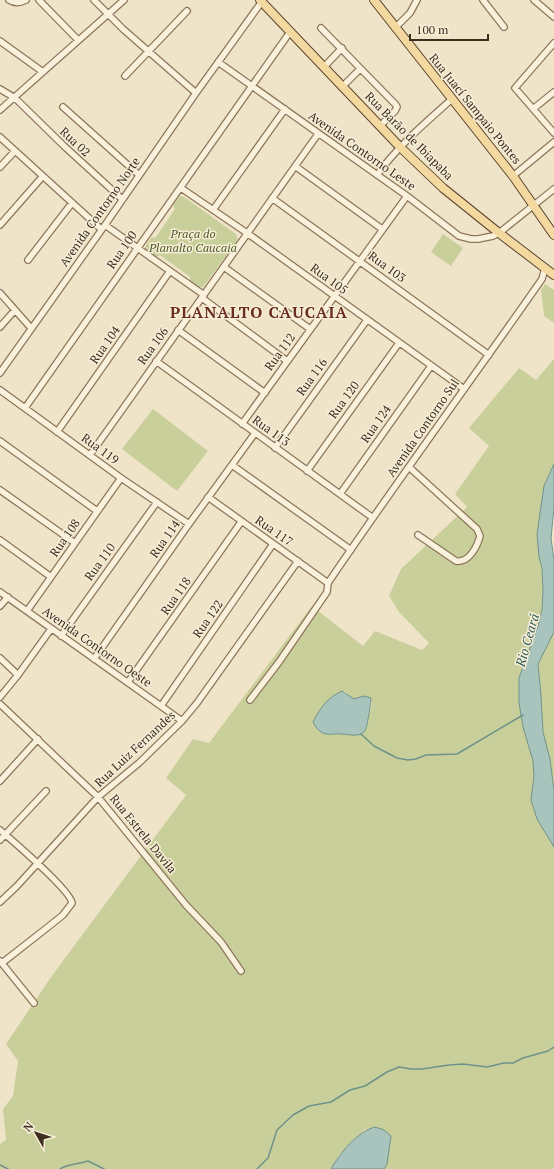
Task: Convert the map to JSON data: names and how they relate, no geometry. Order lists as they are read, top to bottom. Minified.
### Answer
{"streets":{"main road":["Rua Juací Sampaio Pontes","Rua Barão de Ibiapaba"],"street":["Rua 02","Avenida Contorno Leste","Avenida Contorno Norte","Rua 100","Rua 103","Rua 105","Rua 104","Rua 106","Rua 112","Rua 116","Rua 120","Rua 124","Avenida Contorno Sul","Rua 113","Rua 119","Rua 117","Rua 108","Rua 114","Rua 110","Rua 118","Rua 122","Avenida Contorno Oeste","Rua Luiz Fernandes","Rua Estrela Davila"]},"crossings":[["Rua Barão de Ibiapaba","Avenida Contorno Leste"],["Rua Barão de Ibiapaba","Avenida Contorno Norte"],["Rua Barão de Ibiapaba","Rua 100"],["Rua Barão de Ibiapaba","Avenida Contorno Sul"],["Rua 02","Avenida Contorno Norte"],["Avenida Contorno Leste","Avenida Contorno Norte"],["Avenida Contorno Leste","Rua 100"],["Avenida Contorno Leste","Rua 106"],["Avenida Contorno Leste","Rua 112"],["Rua 100","Rua 105"],["Rua 100","Rua 119"],["Rua 103","Rua 106"],["Rua 103","Rua 112"],["Rua 103","Avenida Contorno Sul"],["Rua 105","Rua 106"],["Rua 105","Rua 112"],["Rua 105","Rua 116"],["Rua 105","Rua 120"],["Rua 105","Rua 124"],["Rua 105","Avenida Contorno Sul"],["Rua 104","Rua 119"],["Rua 106","Rua 113"],["Rua 106","Rua 119"],["Rua 112","Rua 113"],["Rua 116","Rua 113"],["Rua 120","Rua 113"],["Rua 124","Rua 113"],["Avenida Contorno Sul","Rua 113"],["Avenida Contorno Sul","Rua 117"],["Rua 113","Rua 114"],["Rua 119","Rua 108"],["Rua 119","Rua 114"],["Rua 119","Rua 110"],["Rua 117","Rua 114"],["Rua 117","Rua 118"],["Rua 117","Rua 122"],["Rua 117","Rua Luiz Fernandes"],["Rua 108","Avenida Contorno Oeste"],["Rua 114","Avenida Contorno Oeste"],["Rua 110","Avenida Contorno Oeste"],["Rua 118","Avenida Contorno Oeste"],["Rua 122","Avenida Contorno Oeste"],["Avenida Contorno Oeste","Rua Luiz Fernandes"],["Rua Luiz Fernandes","Rua Estrela Davila"]],"districts":["PLANALTO CAUCAIA"],"water":["Rio Ceará"],"parks":["Praça do Planalto Caucaia"],"scale_bar":"100 m","north":"top left"}
